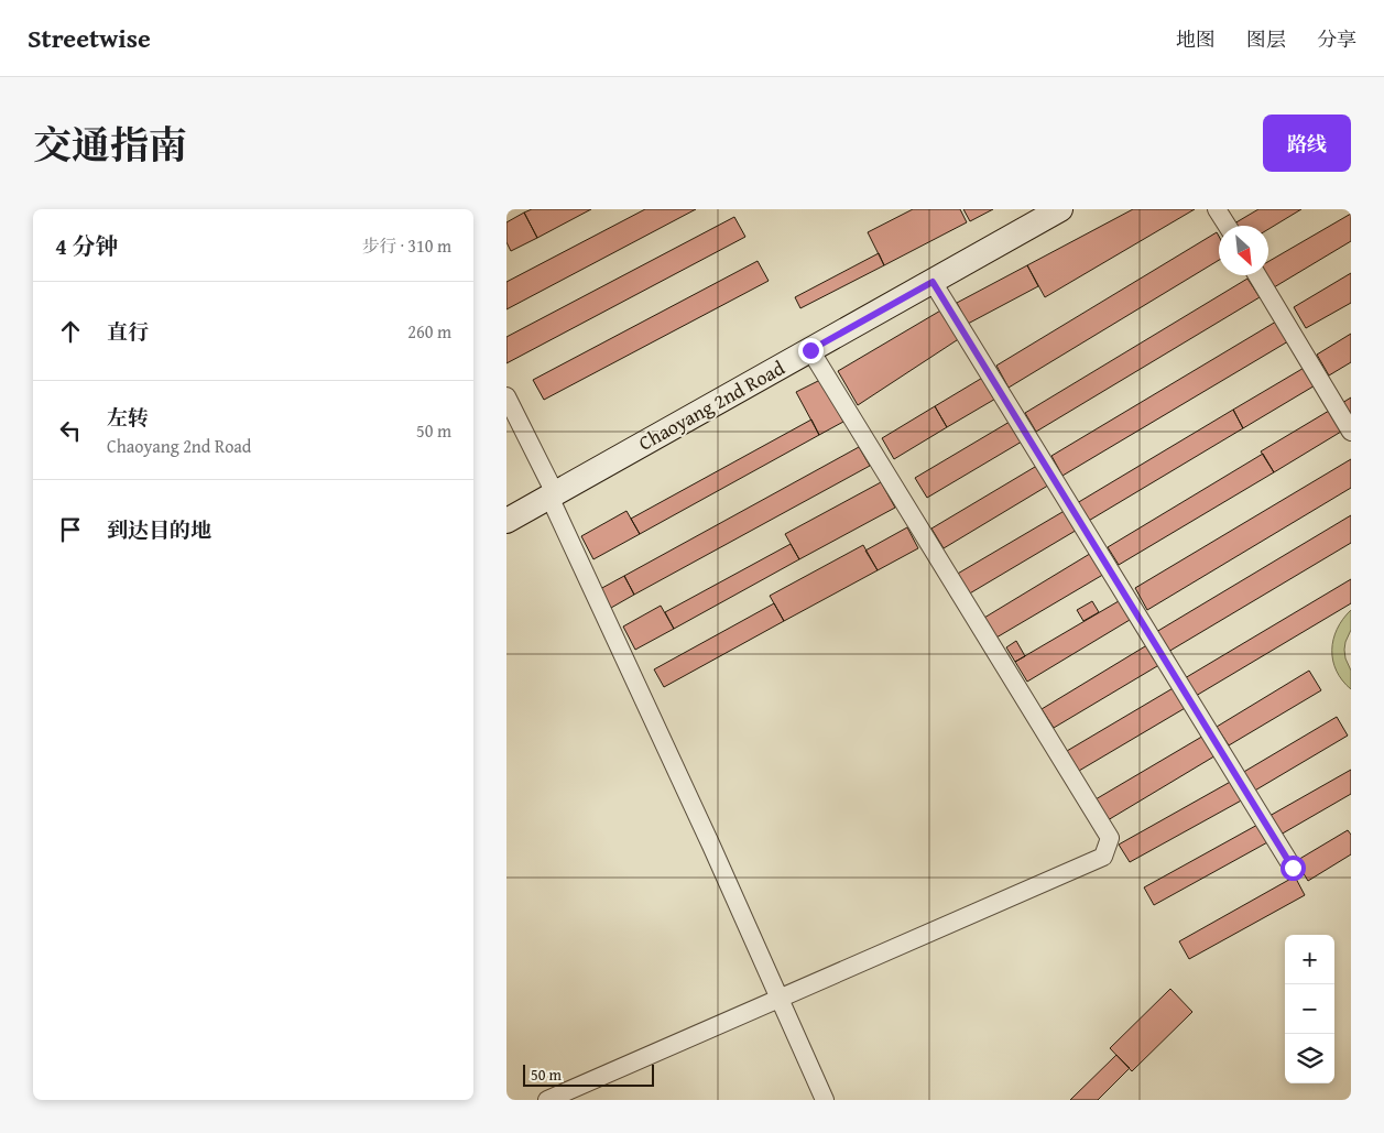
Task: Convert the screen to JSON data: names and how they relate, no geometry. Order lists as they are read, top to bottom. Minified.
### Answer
{"streets":{"street":["Chaoyang 2nd Road"]},"scale_bar":"50 m","north":"bottom right","page":{"header":"Streetwise","nav":["地图","图层","分享"],"title":"交通指南","buttons":"路线","heading":["4 分钟","步行 · 310 m"],"list":[["直行","260 m"],["左转","Chaoyang 2nd Road","50 m"],"到达目的地"],"map_buttons":["+","−"],"scale":"50 m"}}
